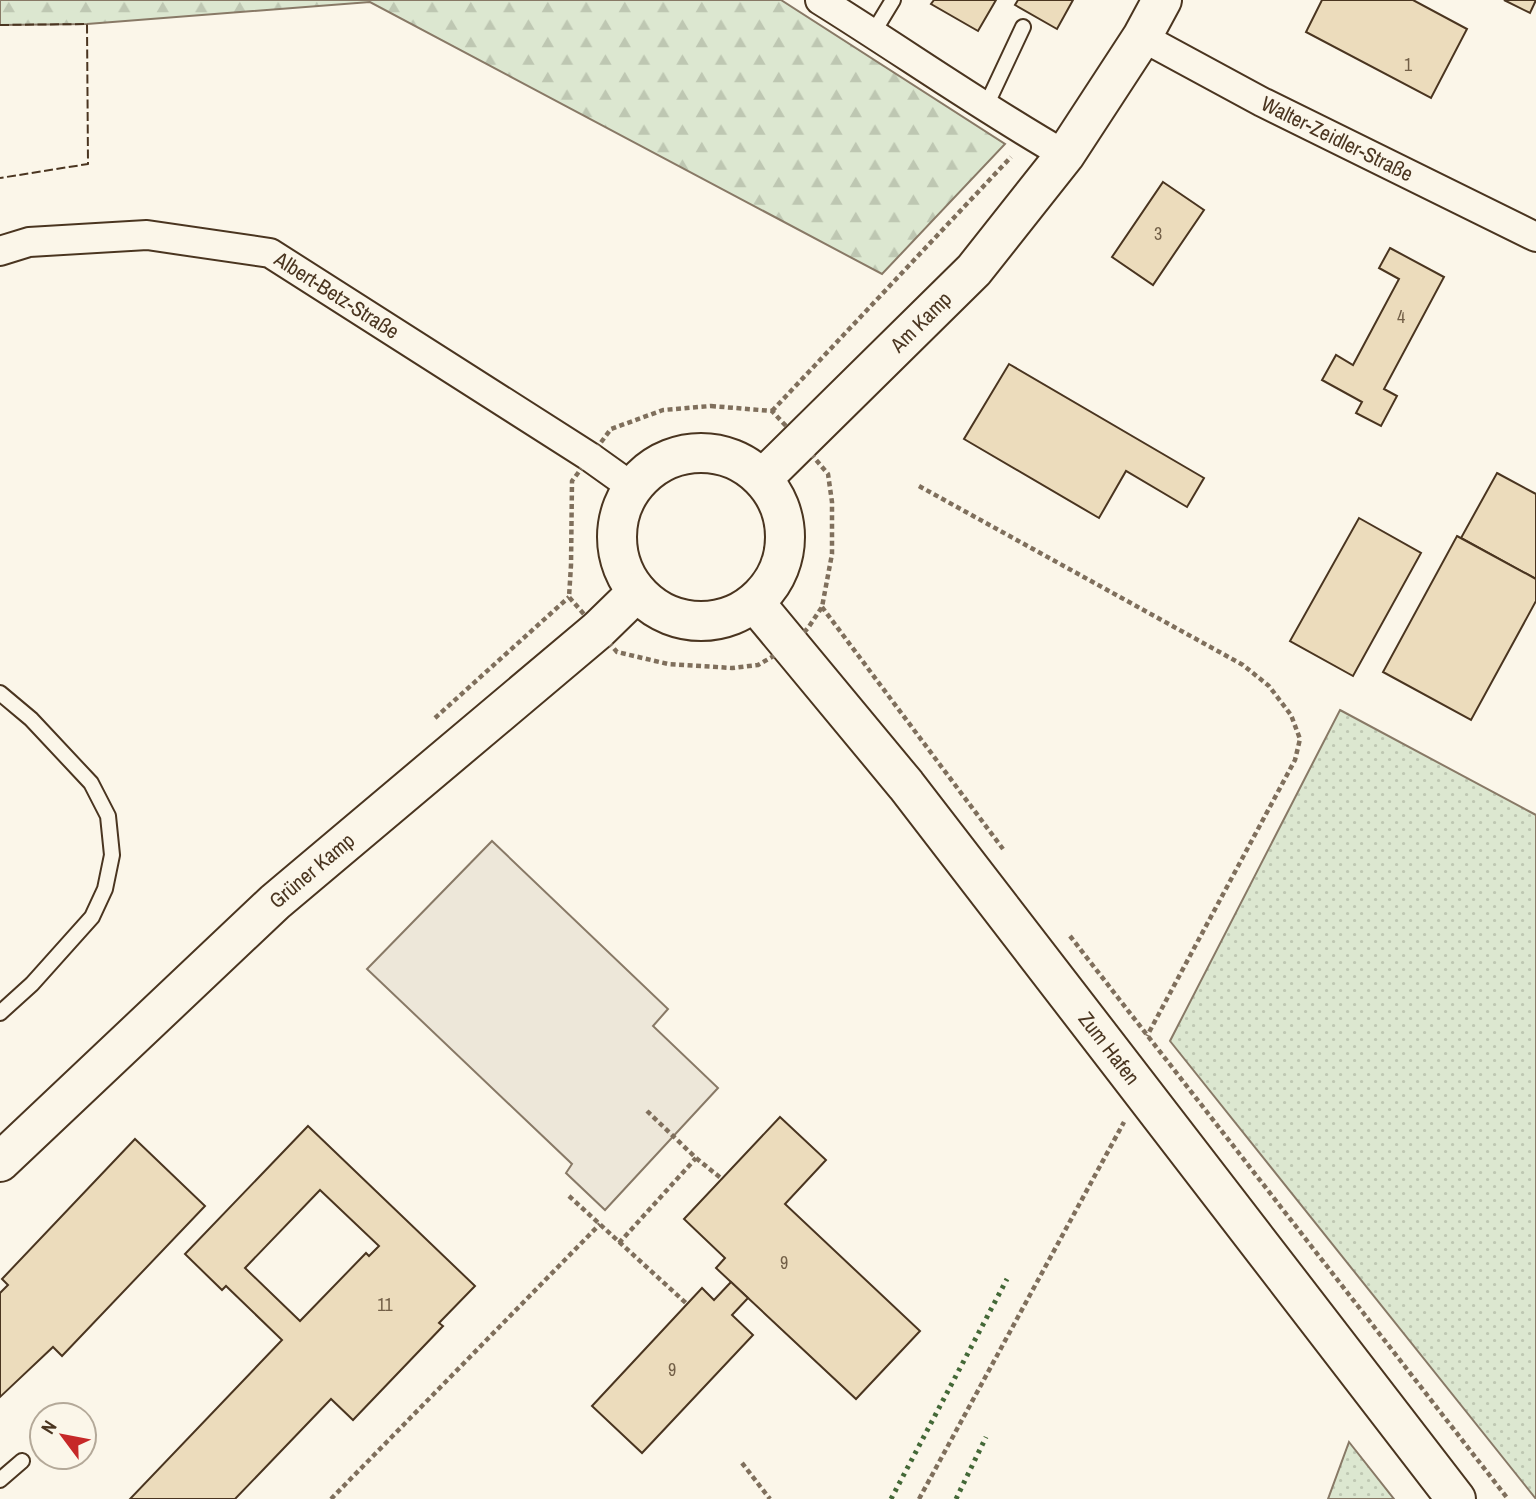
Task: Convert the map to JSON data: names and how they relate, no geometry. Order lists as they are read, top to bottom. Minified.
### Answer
{"streets":{"main road":["Am Kamp","Grüner Kamp","Zum Hafen"],"street":["Walter-Zeidler-Straße","Albert-Betz-Straße"]},"crossings":[["Walter-Zeidler-Straße","Am Kamp"],["Albert-Betz-Straße","Am Kamp"],["Albert-Betz-Straße","Grüner Kamp"],["Albert-Betz-Straße","Zum Hafen"],["Am Kamp","Grüner Kamp"],["Am Kamp","Zum Hafen"],["Grüner Kamp","Zum Hafen"]],"house_numbers":["1","3","4","9","11","9"],"north":"top left"}
